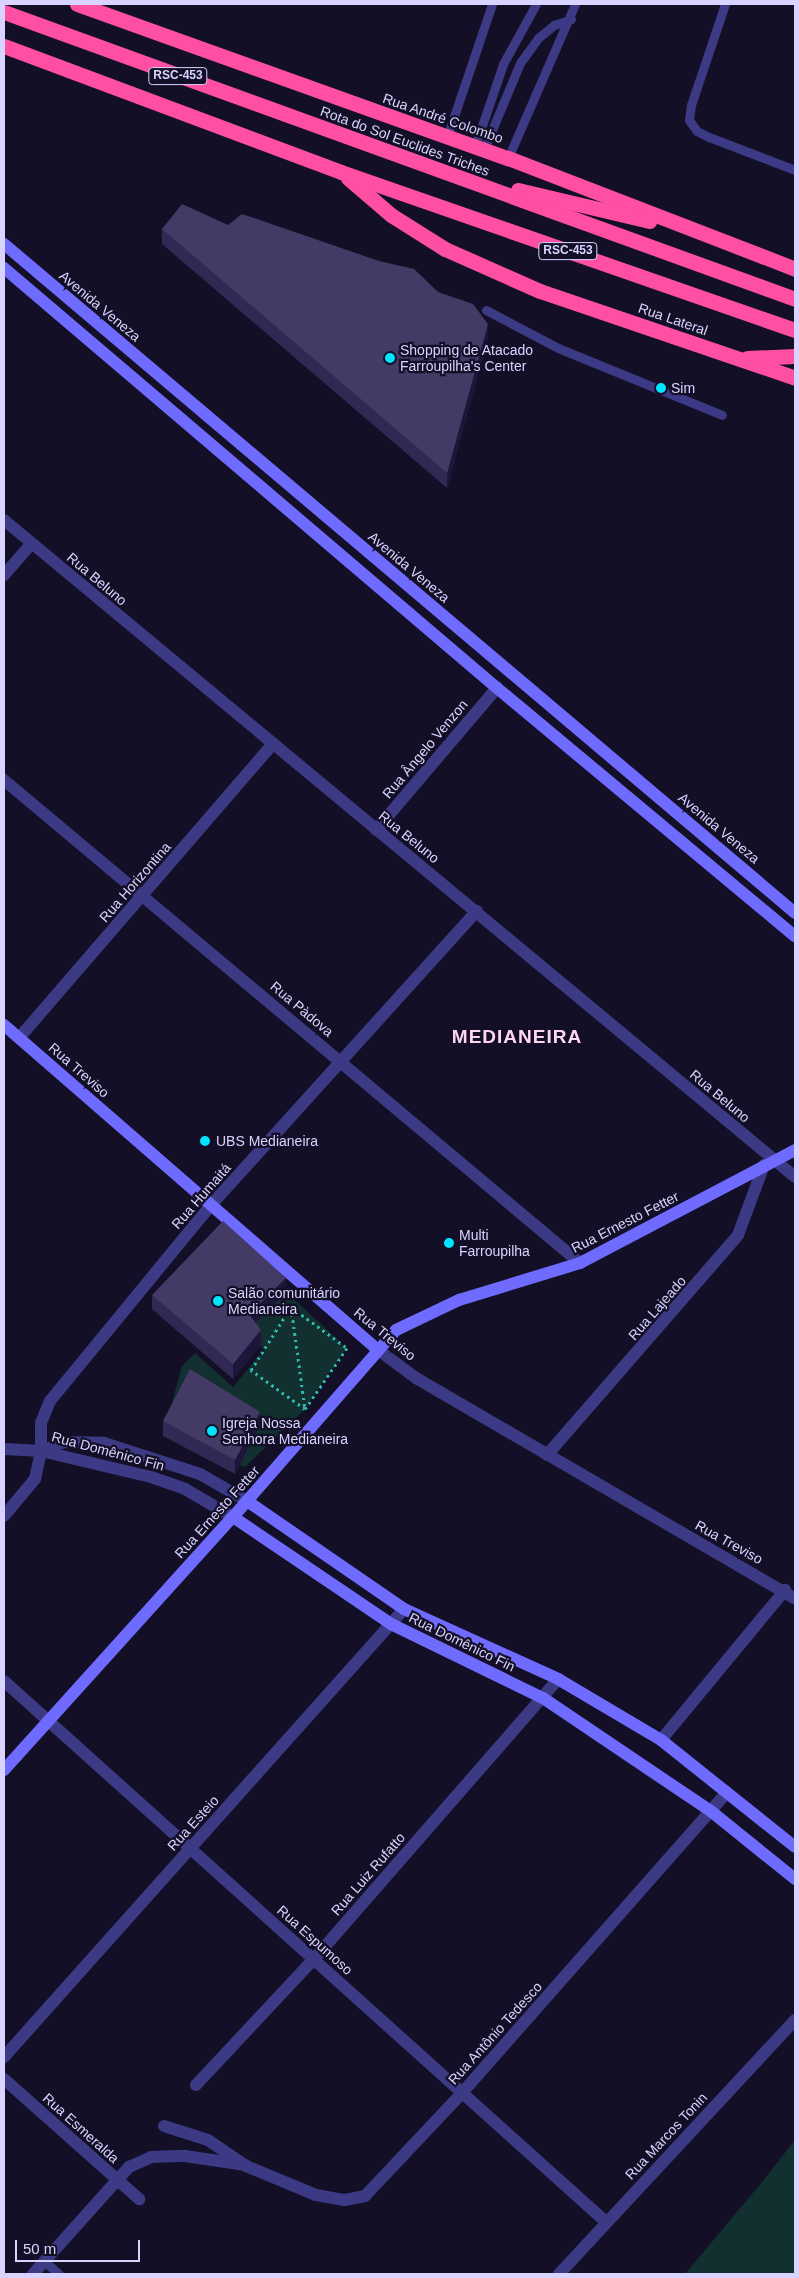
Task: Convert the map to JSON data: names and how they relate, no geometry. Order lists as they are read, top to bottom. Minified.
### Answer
{"streets":{"highway":["RSC-453","Rua André Colombo","Rota do Sol Euclides Triches","Rua Lateral"],"main road":["Avenida Veneza","Rua Treviso","Rua Ernesto Fetter","Rua Domênico Fin"],"street":["Rua Beluno","Rua Ângelo Venzon","Rua Horizontina","Rua Pàdova","Rua Humaitá","Rua Lajeado","Rua Esteio","Rua Luiz Rufatto","Rua Espumoso","Rua Antônio Tedesco","Rua Esmeralda","Rua Marcos Tonin"]},"crossings":[["RSC-453","Rua Lateral"],["Rua Beluno","Rua Ângelo Venzon"],["Rua Beluno","Rua Horizontina"],["Rua Beluno","Rua Humaitá"],["Rua Beluno","Rua Ernesto Fetter"],["Rua Beluno","Rua Lajeado"],["Rua Horizontina","Rua Pàdova"],["Rua Horizontina","Rua Treviso"],["Rua Pàdova","Rua Humaitá"],["Rua Pàdova","Rua Ernesto Fetter"],["Rua Treviso","Rua Humaitá"],["Rua Treviso","Rua Ernesto Fetter"],["Rua Treviso","Rua Lajeado"],["Rua Humaitá","Rua Domênico Fin"],["Rua Ernesto Fetter","Rua Lajeado"],["Rua Ernesto Fetter","Rua Domênico Fin"],["Rua Ernesto Fetter","Rua Espumoso"],["Rua Domênico Fin","Rua Esteio"],["Rua Domênico Fin","Rua Luiz Rufatto"],["Rua Domênico Fin","Rua Antônio Tedesco"],["Rua Esteio","Rua Espumoso"],["Rua Luiz Rufatto","Rua Espumoso"],["Rua Espumoso","Rua Antônio Tedesco"],["Rua Espumoso","Rua Marcos Tonin"],["Rua Antônio Tedesco","Rua Esmeralda"]],"districts":["MEDIANEIRA"],"places":["Shopping de Atacado Farroupilha's Center","Sim","UBS Medianeira","Multi Farroupilha","Salão comunitário Medianeira","Igreja Nossa Senhora Medianeira"],"scale_bar":"50 m"}
